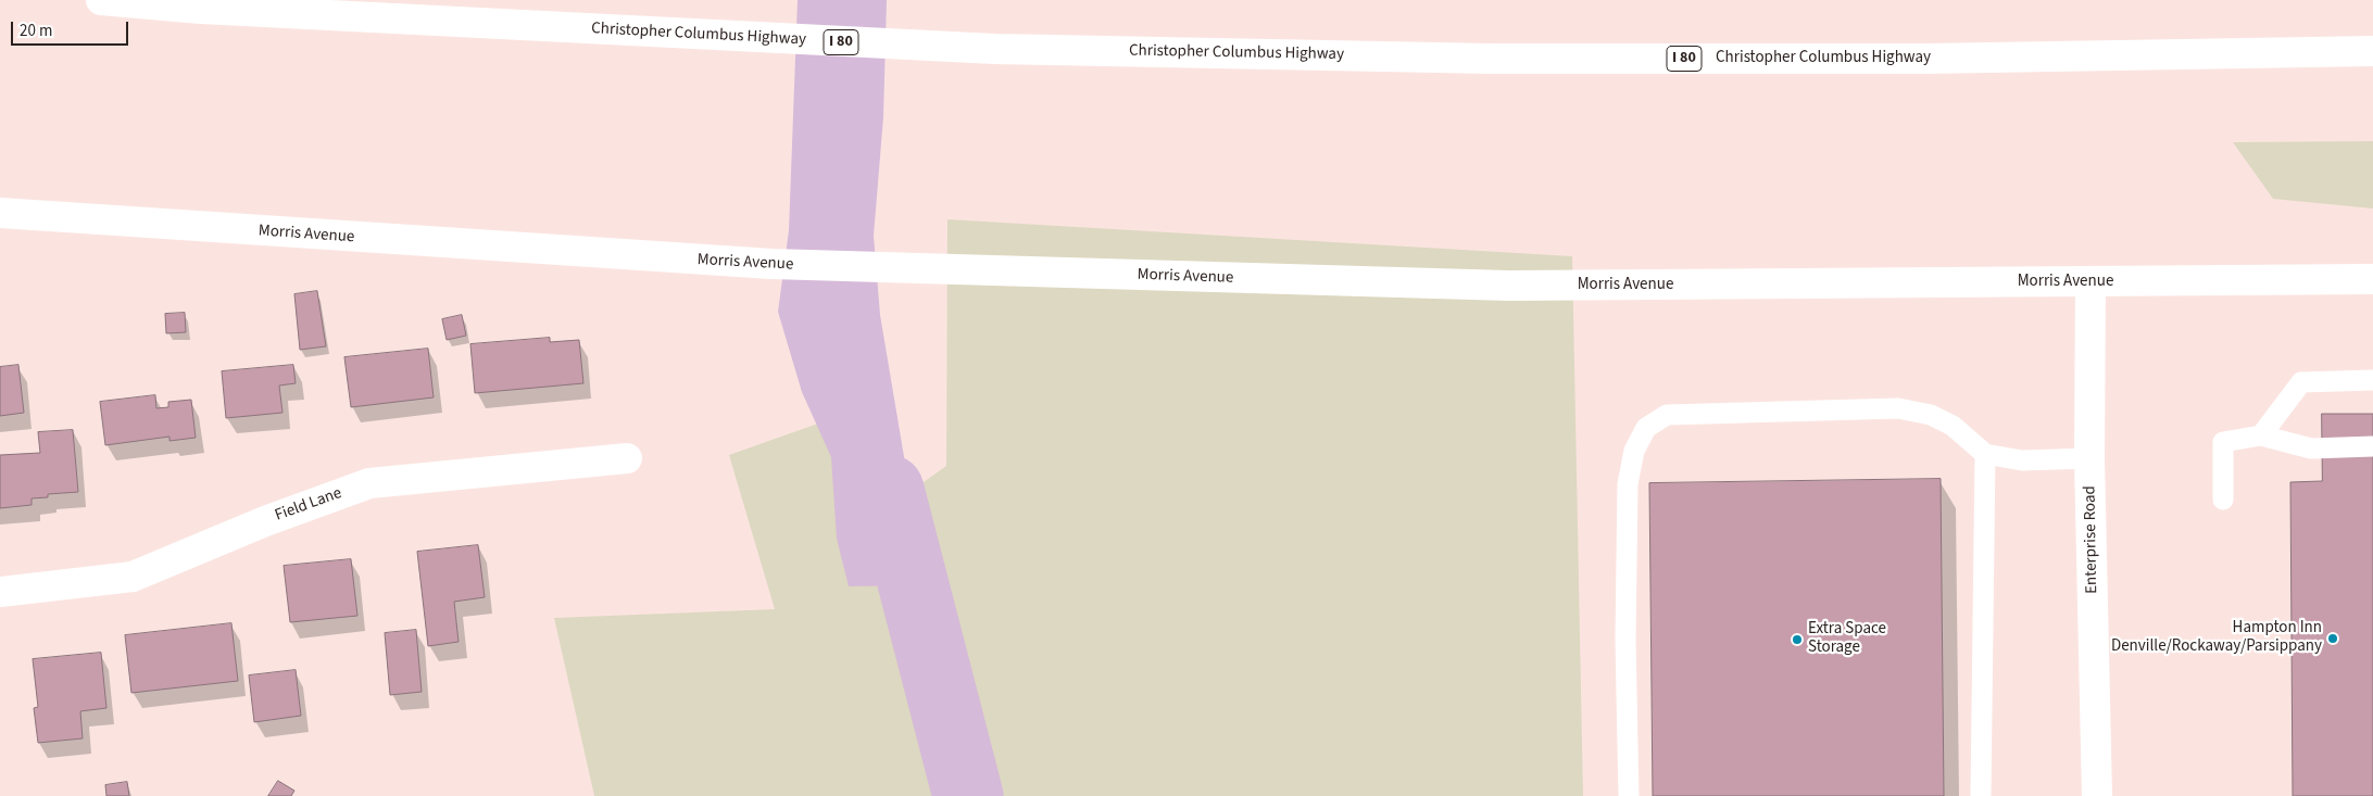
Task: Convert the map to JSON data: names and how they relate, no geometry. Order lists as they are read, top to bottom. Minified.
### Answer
{"streets":{"main road":["Christopher Columbus Highway","I 80","Morris Avenue","Field Lane","Enterprise Road"]},"crossings":[["Morris Avenue","Enterprise Road"]],"places":["Hampton Inn Denville/Rockaway/Parsippany","Extra Space Storage"],"scale_bar":"20 m"}
